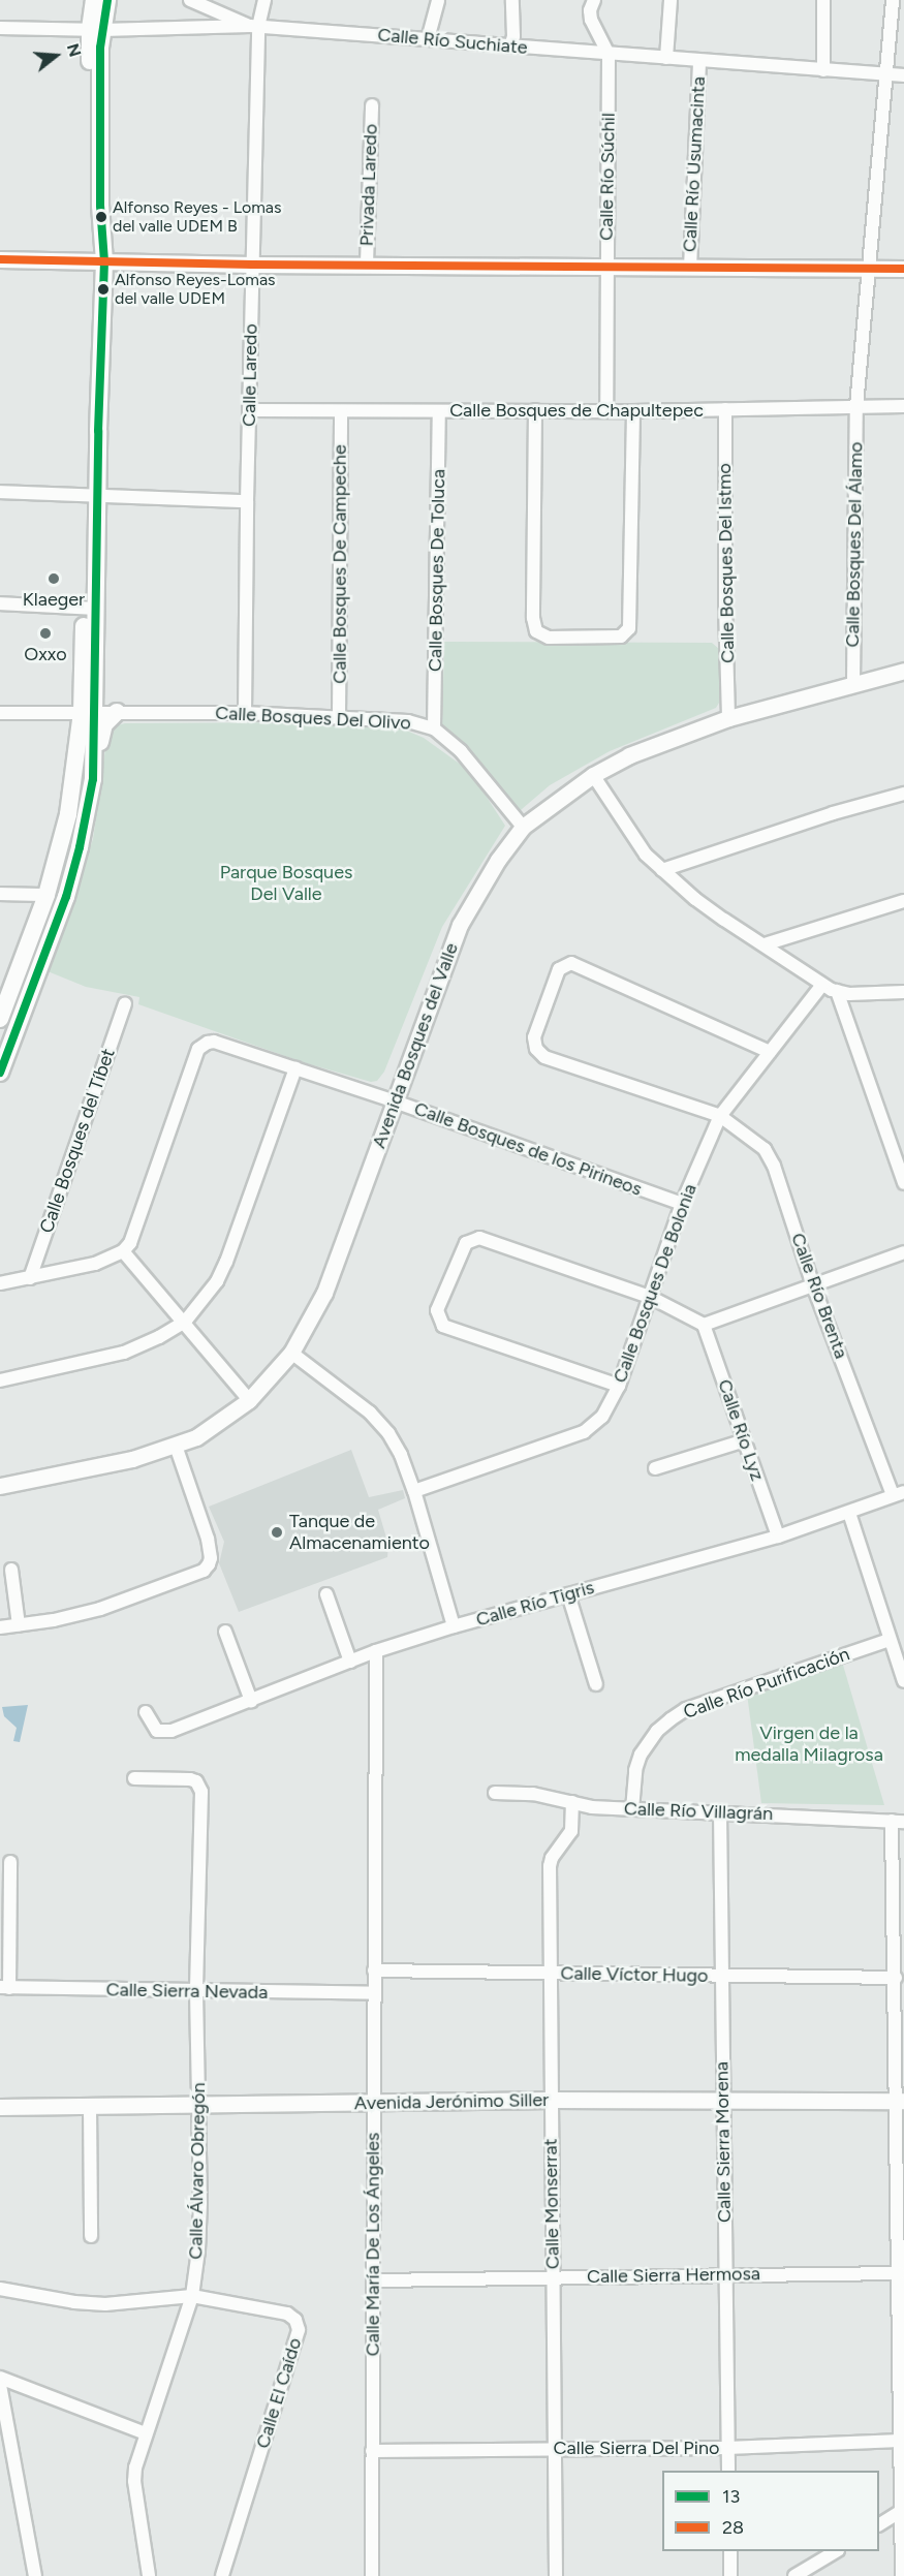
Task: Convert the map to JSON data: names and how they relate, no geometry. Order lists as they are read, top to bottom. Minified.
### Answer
{"streets":{"street":["Calle Río Suchiate","Calle Río Usumacinta","Calle Río Súchil","Privada Laredo","Calle Laredo","Calle Bosques de Chapultepec","Calle Bosques Del Álamo","Calle Bosques Del Istmo","Calle Bosques De Campeche","Calle Bosques De Toluca","Calle Bosques Del Olivo","Avenida Bosques del Valle","Calle Bosques del Tíbet","Calle Bosques de los Pirineos","Calle Bosques De Bolonia","Calle Río Brenta","Calle Río Lyz","Calle Río Tigris","Calle Río Purificación","Calle Río Villagrán","Calle Víctor Hugo","Calle Sierra Nevada","Avenida Jerónimo Siller","Calle Sierra Morena","Calle Álvaro Obregón","Calle Monserrat","Calle María De Los Ángeles","Calle Sierra Hermosa","Calle El Caído","Calle Sierra Del Pino"]},"crossings":[["Calle Río Suchiate","Calle Río Usumacinta"],["Calle Río Suchiate","Calle Río Súchil"],["Calle Río Suchiate","Calle Laredo"],["Calle Río Suchiate","Calle Bosques Del Álamo"],["Calle Río Súchil","Calle Bosques de Chapultepec"],["Calle Laredo","Calle Bosques de Chapultepec"],["Calle Laredo","Calle Bosques Del Olivo"],["Calle Bosques de Chapultepec","Calle Bosques Del Álamo"],["Calle Bosques de Chapultepec","Calle Bosques Del Istmo"],["Calle Bosques de Chapultepec","Calle Bosques De Campeche"],["Calle Bosques de Chapultepec","Calle Bosques De Toluca"],["Calle Bosques Del Álamo","Avenida Bosques del Valle"],["Calle Bosques Del Istmo","Avenida Bosques del Valle"],["Calle Bosques De Campeche","Calle Bosques Del Olivo"],["Calle Bosques De Toluca","Calle Bosques Del Olivo"],["Calle Bosques Del Olivo","Avenida Bosques del Valle"],["Avenida Bosques del Valle","Calle Bosques de los Pirineos"],["Calle Bosques de los Pirineos","Calle Bosques De Bolonia"],["Calle Bosques De Bolonia","Calle Río Brenta"],["Calle Río Brenta","Calle Río Tigris"],["Calle Río Lyz","Calle Río Tigris"],["Calle Río Tigris","Calle María De Los Ángeles"],["Calle Río Purificación","Calle Río Villagrán"],["Calle Río Villagrán","Calle Sierra Morena"],["Calle Río Villagrán","Calle Monserrat"],["Calle Víctor Hugo","Calle Sierra Morena"],["Calle Víctor Hugo","Calle Monserrat"],["Calle Víctor Hugo","Calle María De Los Ángeles"],["Calle Sierra Nevada","Calle Álvaro Obregón"],["Calle Sierra Nevada","Calle María De Los Ángeles"],["Avenida Jerónimo Siller","Calle Sierra Morena"],["Avenida Jerónimo Siller","Calle Álvaro Obregón"],["Avenida Jerónimo Siller","Calle Monserrat"],["Avenida Jerónimo Siller","Calle María De Los Ángeles"],["Calle Sierra Morena","Calle Sierra Hermosa"],["Calle Sierra Morena","Calle Sierra Del Pino"],["Calle Álvaro Obregón","Calle El Caído"],["Calle Monserrat","Calle Sierra Hermosa"],["Calle Monserrat","Calle Sierra Del Pino"],["Calle María De Los Ángeles","Calle Sierra Hermosa"],["Calle María De Los Ángeles","Calle Sierra Del Pino"]],"parks":["Parque Bosques Del Valle","Virgen de la medalla Milagrosa"],"places":["Alfonso Reyes - Lomas del valle UDEM B","Alfonso Reyes-Lomas del valle UDEM","Klaeger","Oxxo","Tanque de Almacenamiento"],"lines":["transit line 13","transit line 28"],"legend":["13","28"],"north":"right"}
